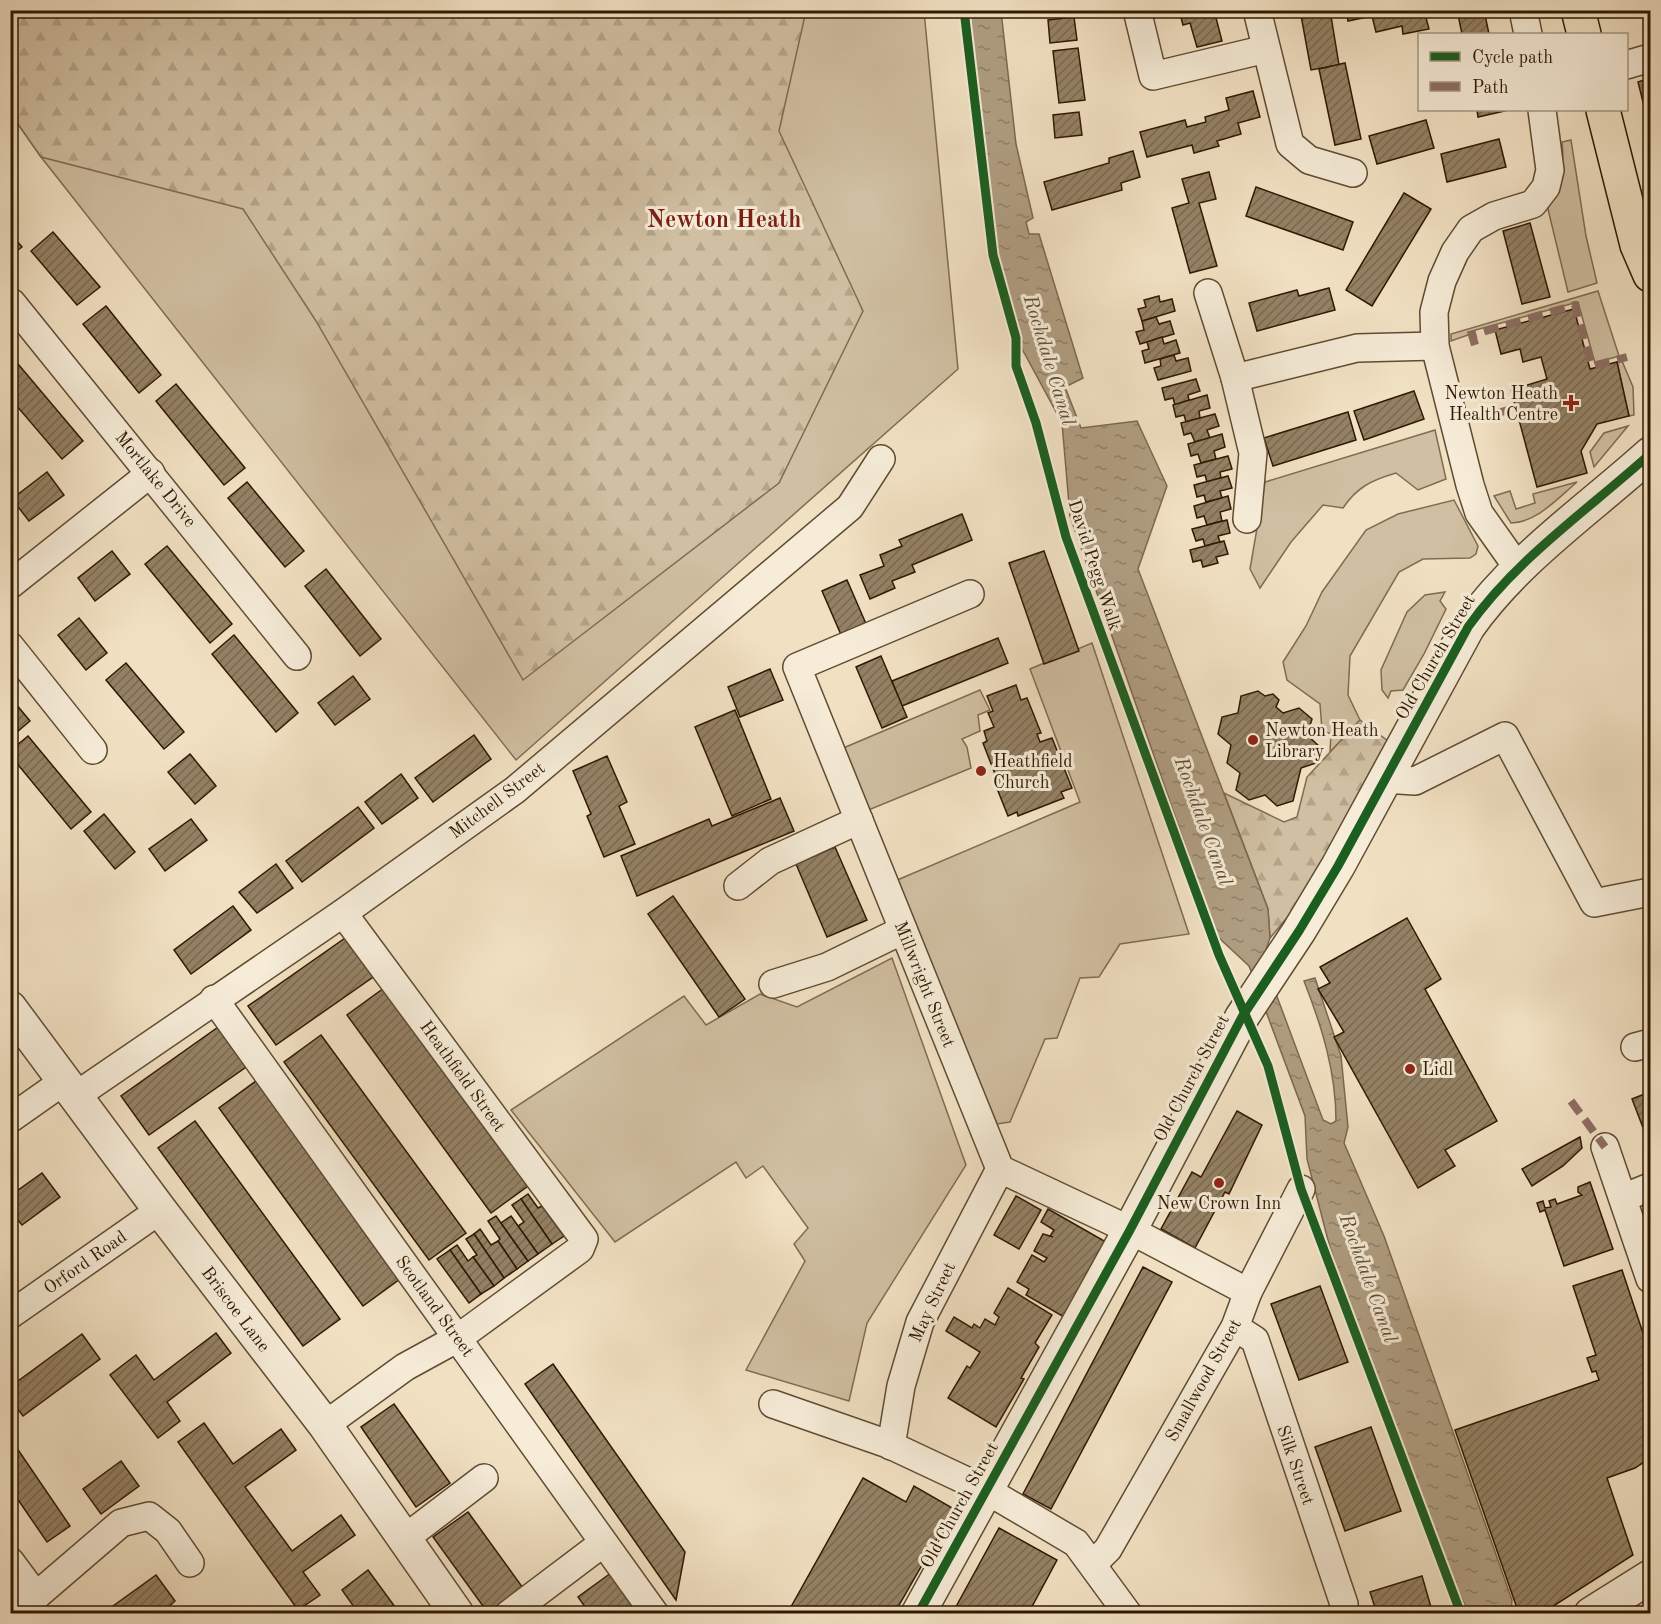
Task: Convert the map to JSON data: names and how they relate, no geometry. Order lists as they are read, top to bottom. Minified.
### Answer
{"streets":{"street":["Mortlake Drive","Old Church Street","Mitchell Street","Millwright Street","Heathfield Street","Orford Road","May Street","Scotland Street","Briscoe Lane","Smallwood Street","Silk Street"],"cycle path":["David Pegg Walk"]},"crossings":[["Mitchell Street","Heathfield Street"],["Mitchell Street","Scotland Street"],["Mitchell Street","Briscoe Lane"],["Millwright Street","May Street"],["Heathfield Street","Scotland Street"],["Orford Road","Briscoe Lane"],["Smallwood Street","Silk Street"]],"districts":["Newton Heath"],"water":["Rochdale Canal"],"places":{"health":["Newton Heath Health Centre"],"other":["Newton Heath Library","Heathfield Church","Lidl","New Crown Inn"]},"legend":["Cycle path","Path"]}
